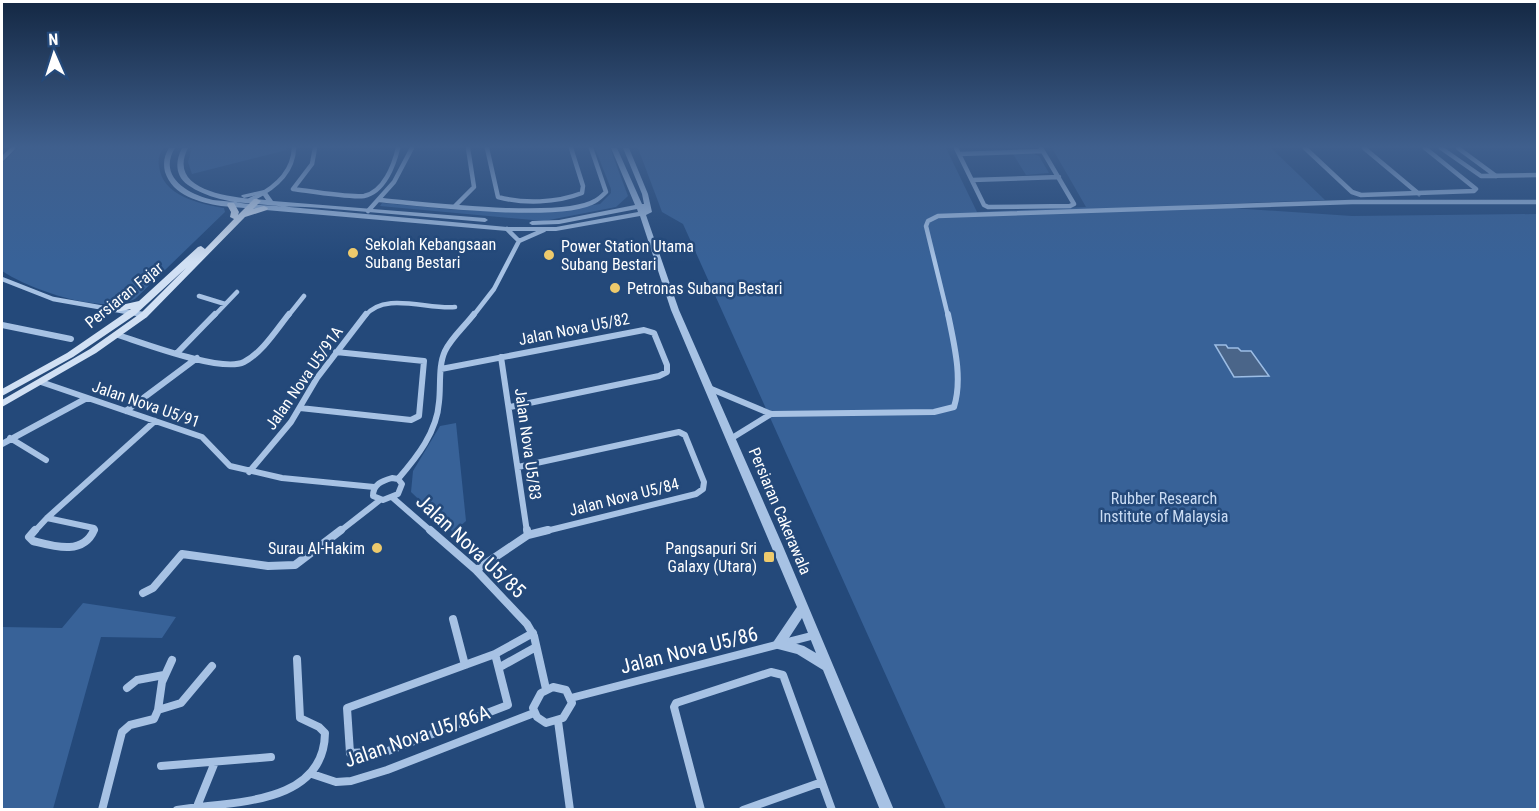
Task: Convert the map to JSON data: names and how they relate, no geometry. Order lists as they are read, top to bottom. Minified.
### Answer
{"streets":{"main road":["Persiaran Fajar"],"street":["Jalan Nova U5/82","Jalan Nova U5/91A","Jalan Nova U5/91","Jalan Nova U5/83","Jalan Nova U5/84","Persiaran Cakerawala","Jalan Nova U5/85","Jalan Nova U5/86","Jalan Nova U5/86A"]},"crossings":[["Jalan Nova U5/82","Jalan Nova U5/83"],["Jalan Nova U5/91A","Jalan Nova U5/91"],["Jalan Nova U5/91","Jalan Nova U5/85"],["Jalan Nova U5/83","Jalan Nova U5/84"],["Jalan Nova U5/84","Jalan Nova U5/85"],["Persiaran Cakerawala","Jalan Nova U5/86"],["Jalan Nova U5/85","Jalan Nova U5/86"],["Jalan Nova U5/85","Jalan Nova U5/86A"],["Jalan Nova U5/86","Jalan Nova U5/86A"]],"parks":["Rubber Research Institute of Malaysia"],"places":{"other":["Sekolah Kebangsaan Subang Bestari","Power Station Utama Subang Bestari","Petronas Subang Bestari","Surau Al-Hakim"],"transit":["Pangsapuri Sri Galaxy (Utara)"]},"north":"top"}
